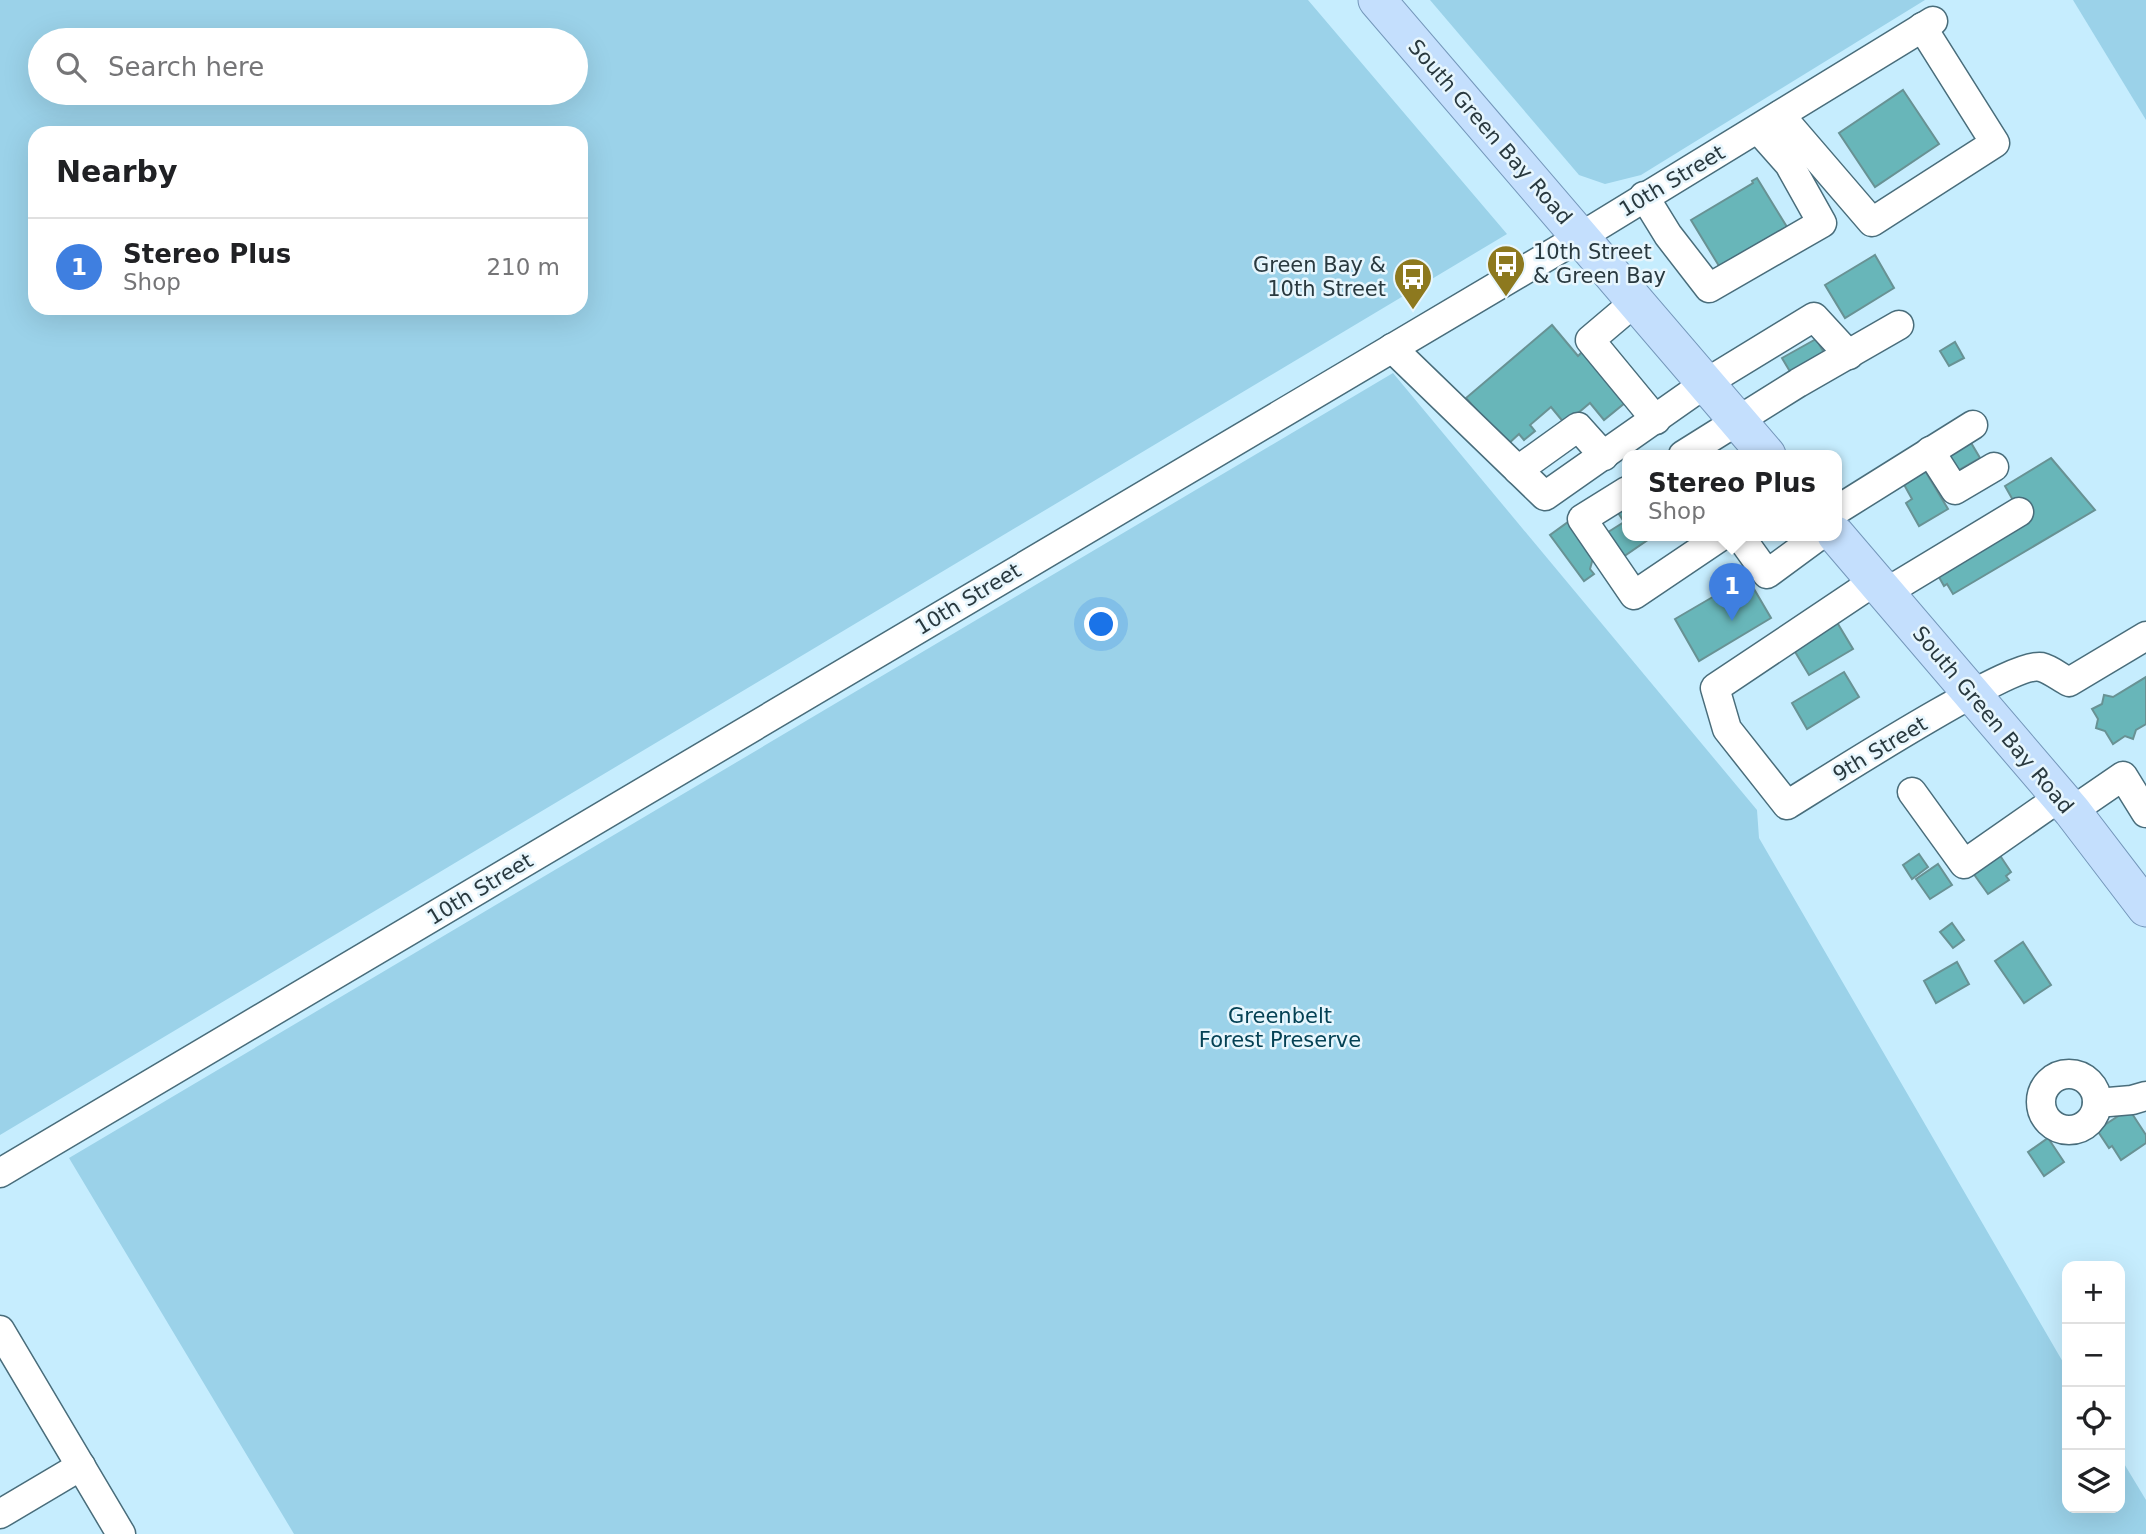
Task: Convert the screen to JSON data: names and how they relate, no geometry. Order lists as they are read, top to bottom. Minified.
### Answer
{"streets":{"main road":["South Green Bay Road"],"street":["10th Street","9th Street"]},"crossings":[["South Green Bay Road","10th Street"],["South Green Bay Road","9th Street"]],"parks":["Greenbelt Forest Preserve"],"places":{"bus stop":["10th Street & Green Bay","Green Bay & 10th Street"]},"page":{"search":"Search here","heading":"Nearby","list":[{"mark":"1","name":"Stereo Plus","note":"Shop","value":"210 m"}],"popup":["Stereo Plus","Shop"],"pins":"1","map_buttons":["+","−"]}}
